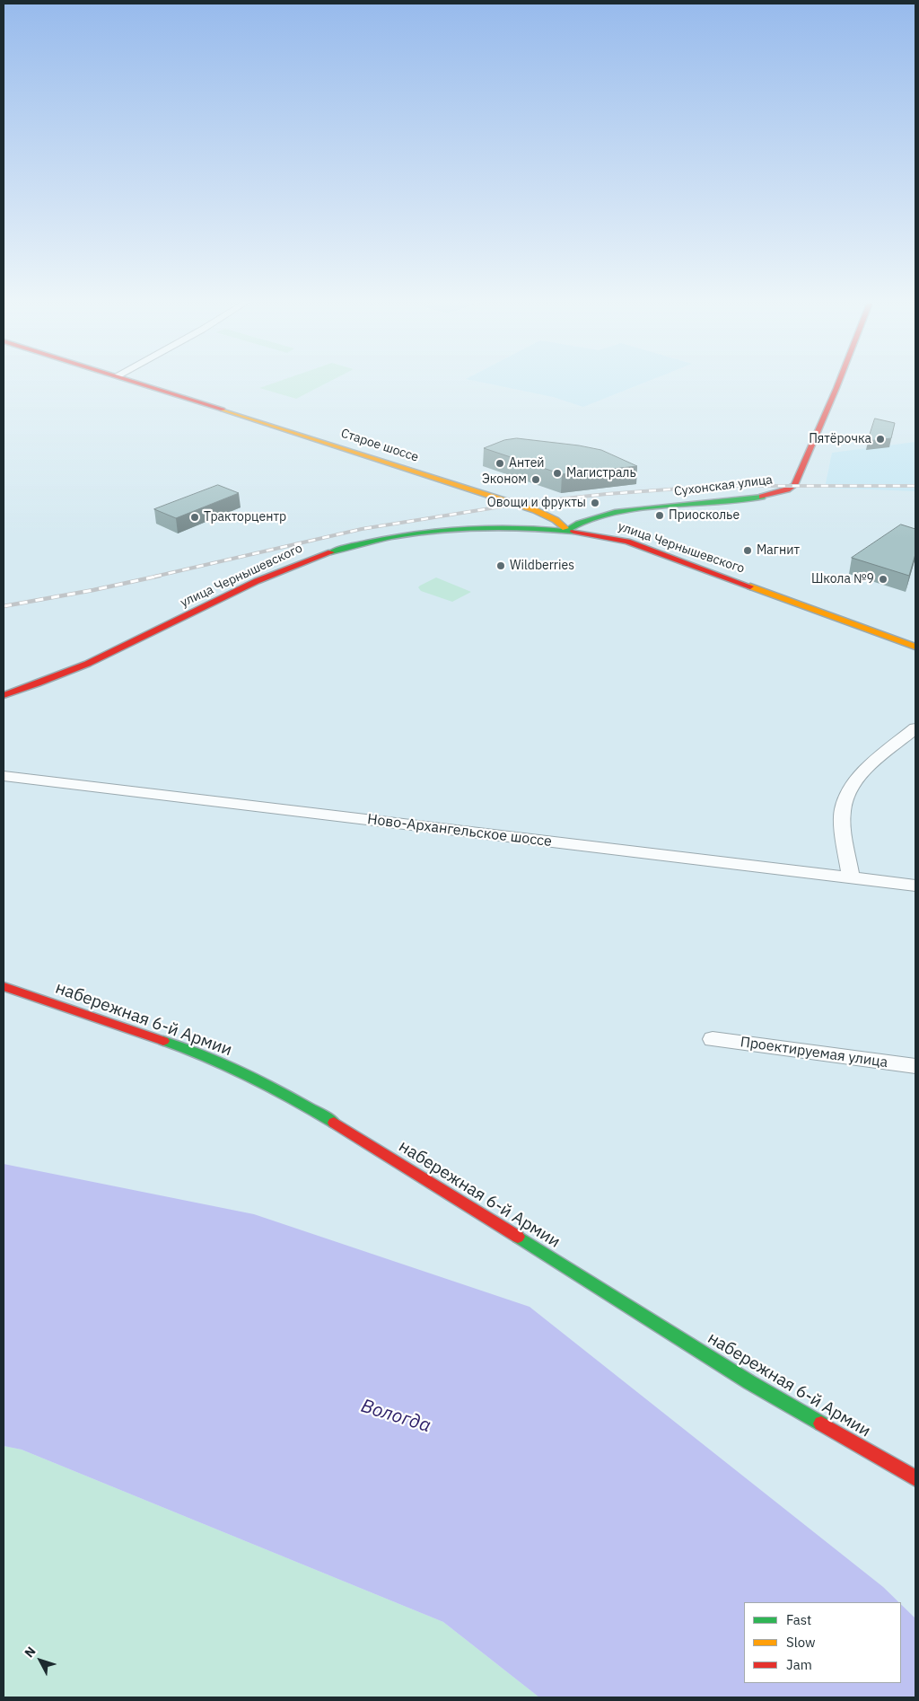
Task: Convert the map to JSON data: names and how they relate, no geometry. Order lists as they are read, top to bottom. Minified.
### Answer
{"streets":{"street":["Старое шоссе","Сухонская улица","улица Чернышевского","Ново-Архангельское шоссе","набережная 6-й Армии","Проектируемая улица"]},"crossings":[["Старое шоссе","Сухонская улица"],["Старое шоссе","улица Чернышевского"],["Сухонская улица","улица Чернышевского"]],"water":["Вологда"],"places":["Пятёрочка","Антей","Магистраль","Эконом","Овощи и фрукты","Приосколье","Тракторцентр","Магнит","Wildberries","Школа №9"],"legend":["Fast","Slow","Jam"],"north":"top left"}
